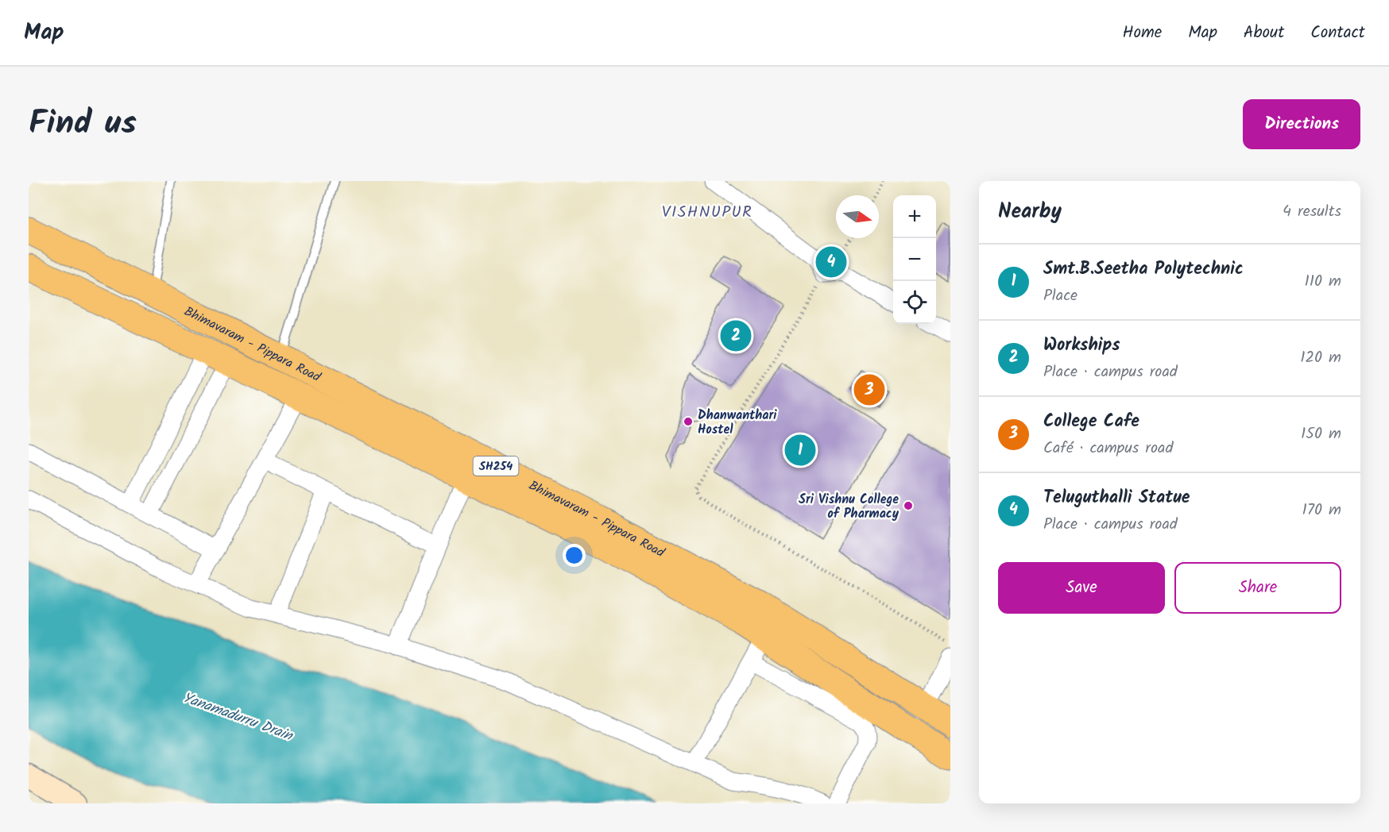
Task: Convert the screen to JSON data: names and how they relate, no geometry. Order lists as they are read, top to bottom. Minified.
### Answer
{"streets":{"main road":["Bhimavaram - Pippara Road","SH254"]},"districts":["VISHNUPUR"],"water":["Yanamadurru Drain"],"places":["Dhanwanthari Hostel","Sri Vishnu College of Pharmacy"],"north":"right","page":{"header":"Map","nav":["Home","Map","About","Contact"],"title":"Find us","buttons":["Directions",["Save","Share"]],"heading":["Nearby","4 results"],"map_buttons":["+","−"],"list":[{"mark":"1","name":"Smt.B.Seetha Polytechnic","note":"Place","value":"110 m"},{"mark":"2","name":"Workships","note":"Place · campus road","value":"120 m"},{"mark":"3","name":"College Cafe","note":"Café · campus road","value":"150 m"},{"mark":"4","name":"Teluguthalli Statue","note":"Place · campus road","value":"170 m"}],"pins":["4","2","3","1"]}}
